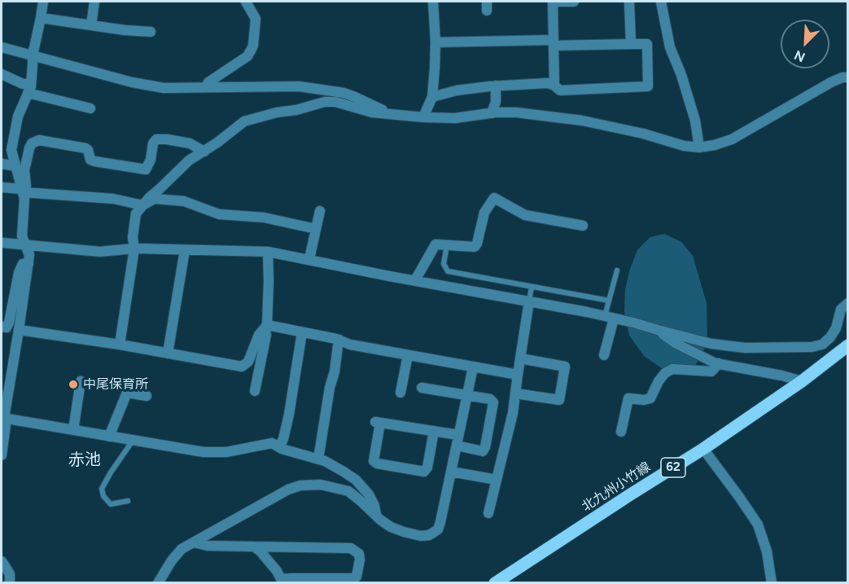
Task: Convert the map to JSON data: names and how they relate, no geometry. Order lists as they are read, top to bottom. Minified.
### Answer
{"streets":{"main road":["62","北九州小竹線"]},"districts":["赤池"],"places":["中尾保育所"],"north":"bottom left"}
